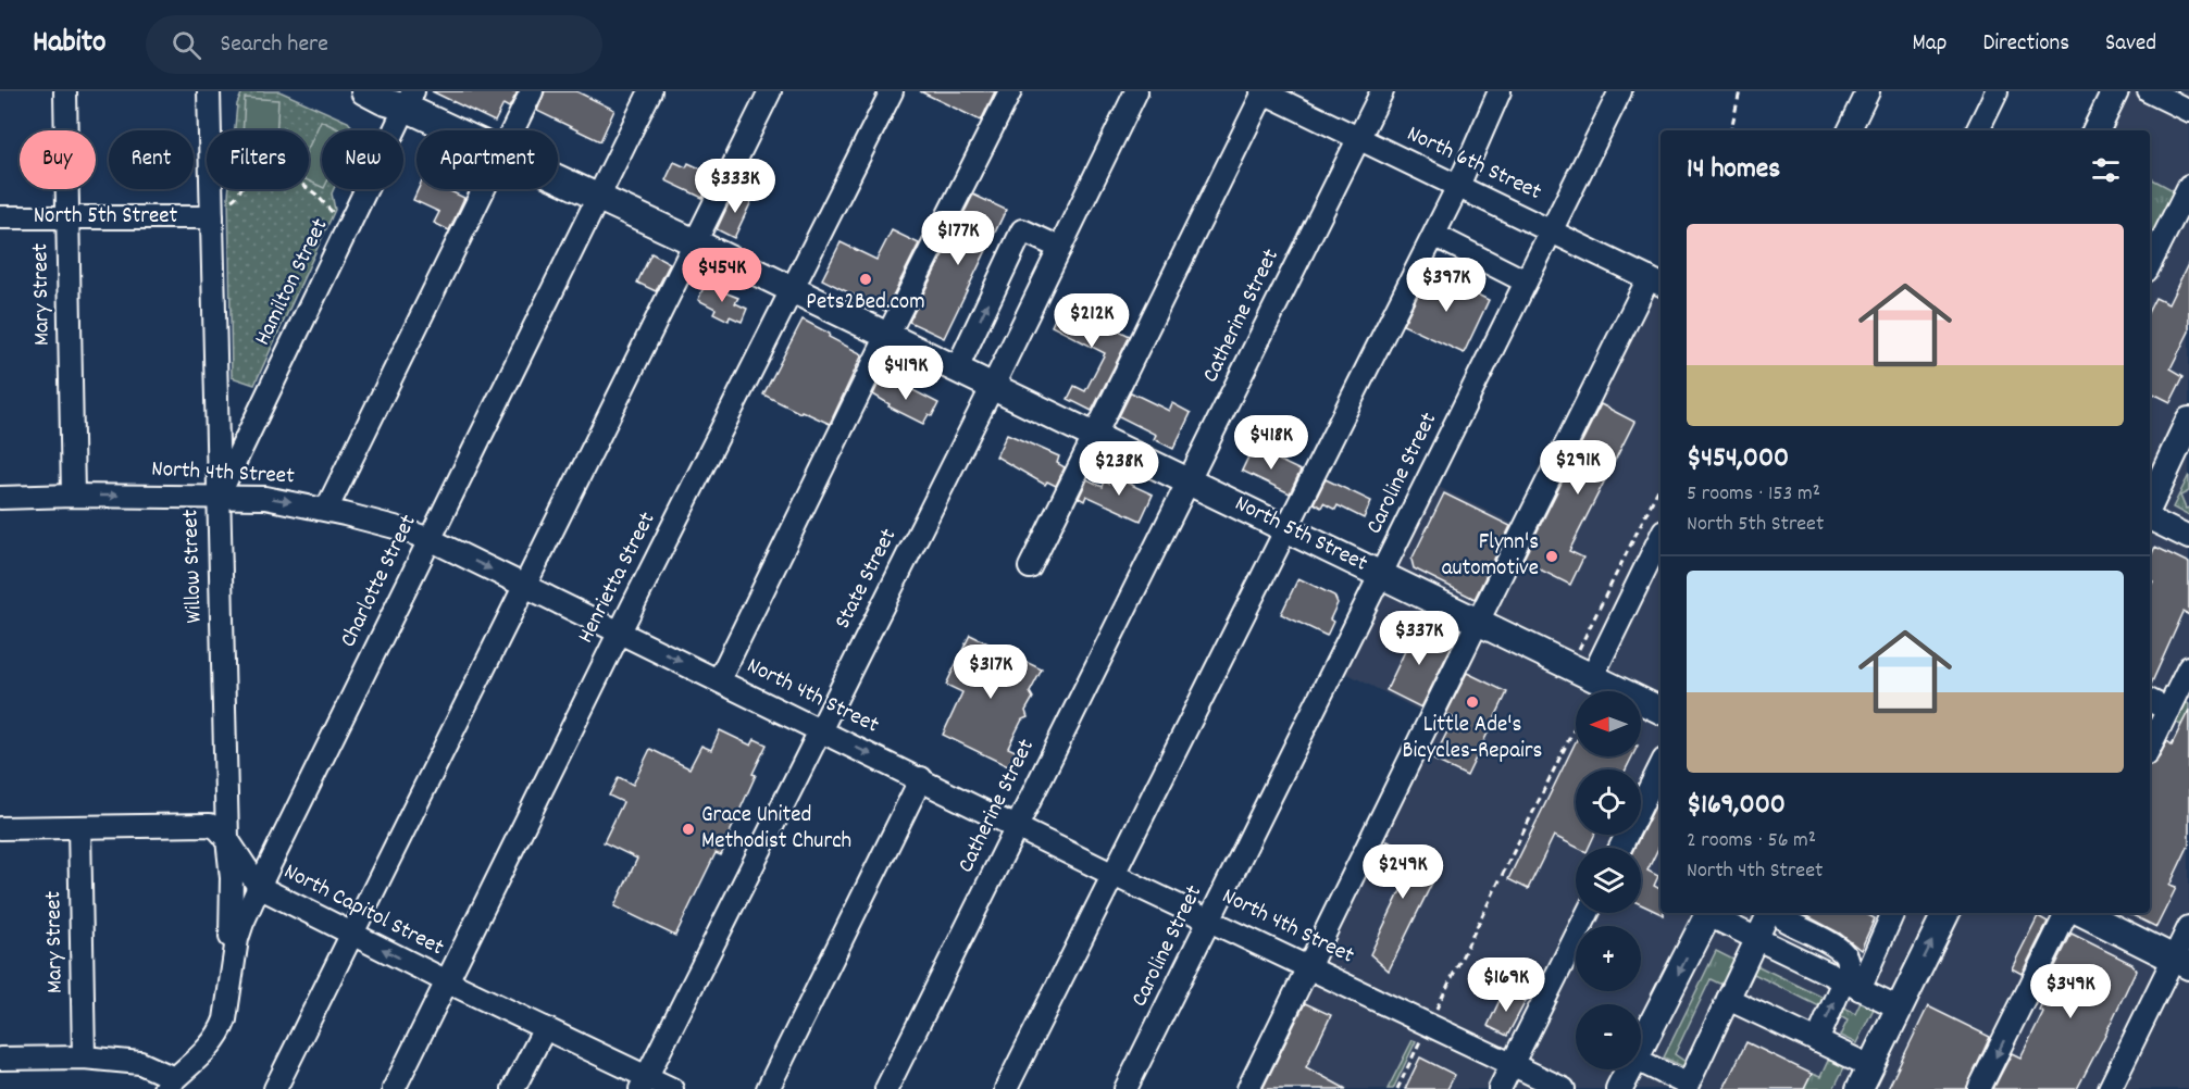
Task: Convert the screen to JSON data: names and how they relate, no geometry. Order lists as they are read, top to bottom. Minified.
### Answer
{"streets":{"main road":["North 5th Street"],"street":["North 6th Street","Hamilton Street","Mary Street","Catherine Street","North 4th Street","Caroline Street","Willow Street","Henrietta Street","State Street","Charlotte Street","North Capitol Street"]},"crossings":[["North 6th Street","Catherine Street"],["North 6th Street","Caroline Street"],["North 5th Street","Hamilton Street"],["North 5th Street","Mary Street"],["North 5th Street","Catherine Street"],["North 5th Street","Caroline Street"],["North 5th Street","Willow Street"],["North 5th Street","Henrietta Street"],["North 5th Street","State Street"],["North 5th Street","Charlotte Street"],["Hamilton Street","North 4th Street"],["Hamilton Street","Willow Street"],["Mary Street","North 4th Street"],["Catherine Street","North 4th Street"],["North 4th Street","Caroline Street"],["North 4th Street","Willow Street"],["North 4th Street","Henrietta Street"],["North 4th Street","State Street"],["North 4th Street","Charlotte Street"],["Willow Street","Charlotte Street"],["Willow Street","North Capitol Street"],["Henrietta Street","North Capitol Street"],["State Street","North Capitol Street"],["Charlotte Street","North Capitol Street"]],"places":["Pets2Bed.com","Flynn's automotive","Little Ade's Bicycles-Repairs","Grace United Methodist Church"],"north":"left","page":{"header":"Habito","search":"Search here","nav":["Map","Directions","Saved"],"chip":["Buy","Rent","Filters","New","Apartment"],"heading":"14 homes","price":["$333K","$177K","$454K","$397K","$212K","$419K","$418K","$291K","$238K","$337K","$317K","$249K","$169K","$349K"],"list":[{"name":"$454,000","note":"5 rooms · 153 m² · North 5th Street"},{"name":"$169,000","note":"2 rooms · 56 m² · North 4th Street"}],"map_buttons":["+","−"]}}
